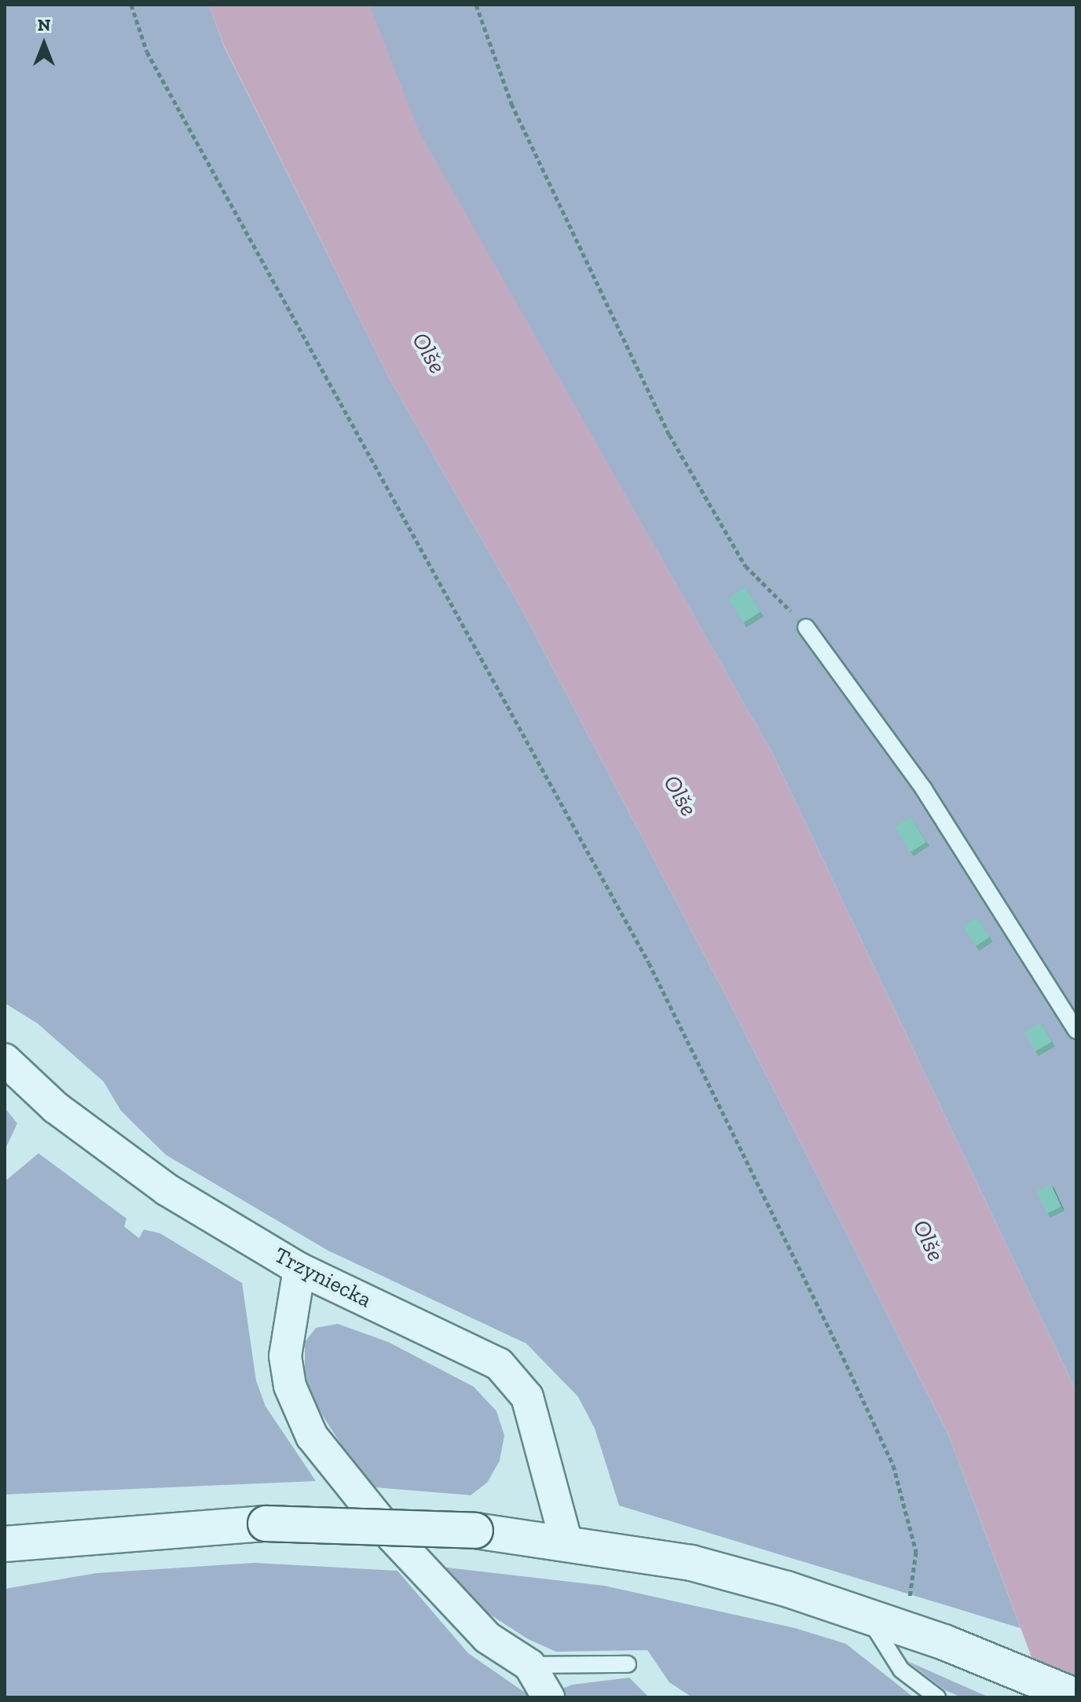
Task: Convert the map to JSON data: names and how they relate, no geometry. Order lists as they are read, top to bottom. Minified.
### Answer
{"streets":{"street":["Trzyniecka"]},"water":["Olše"],"north":"top"}
